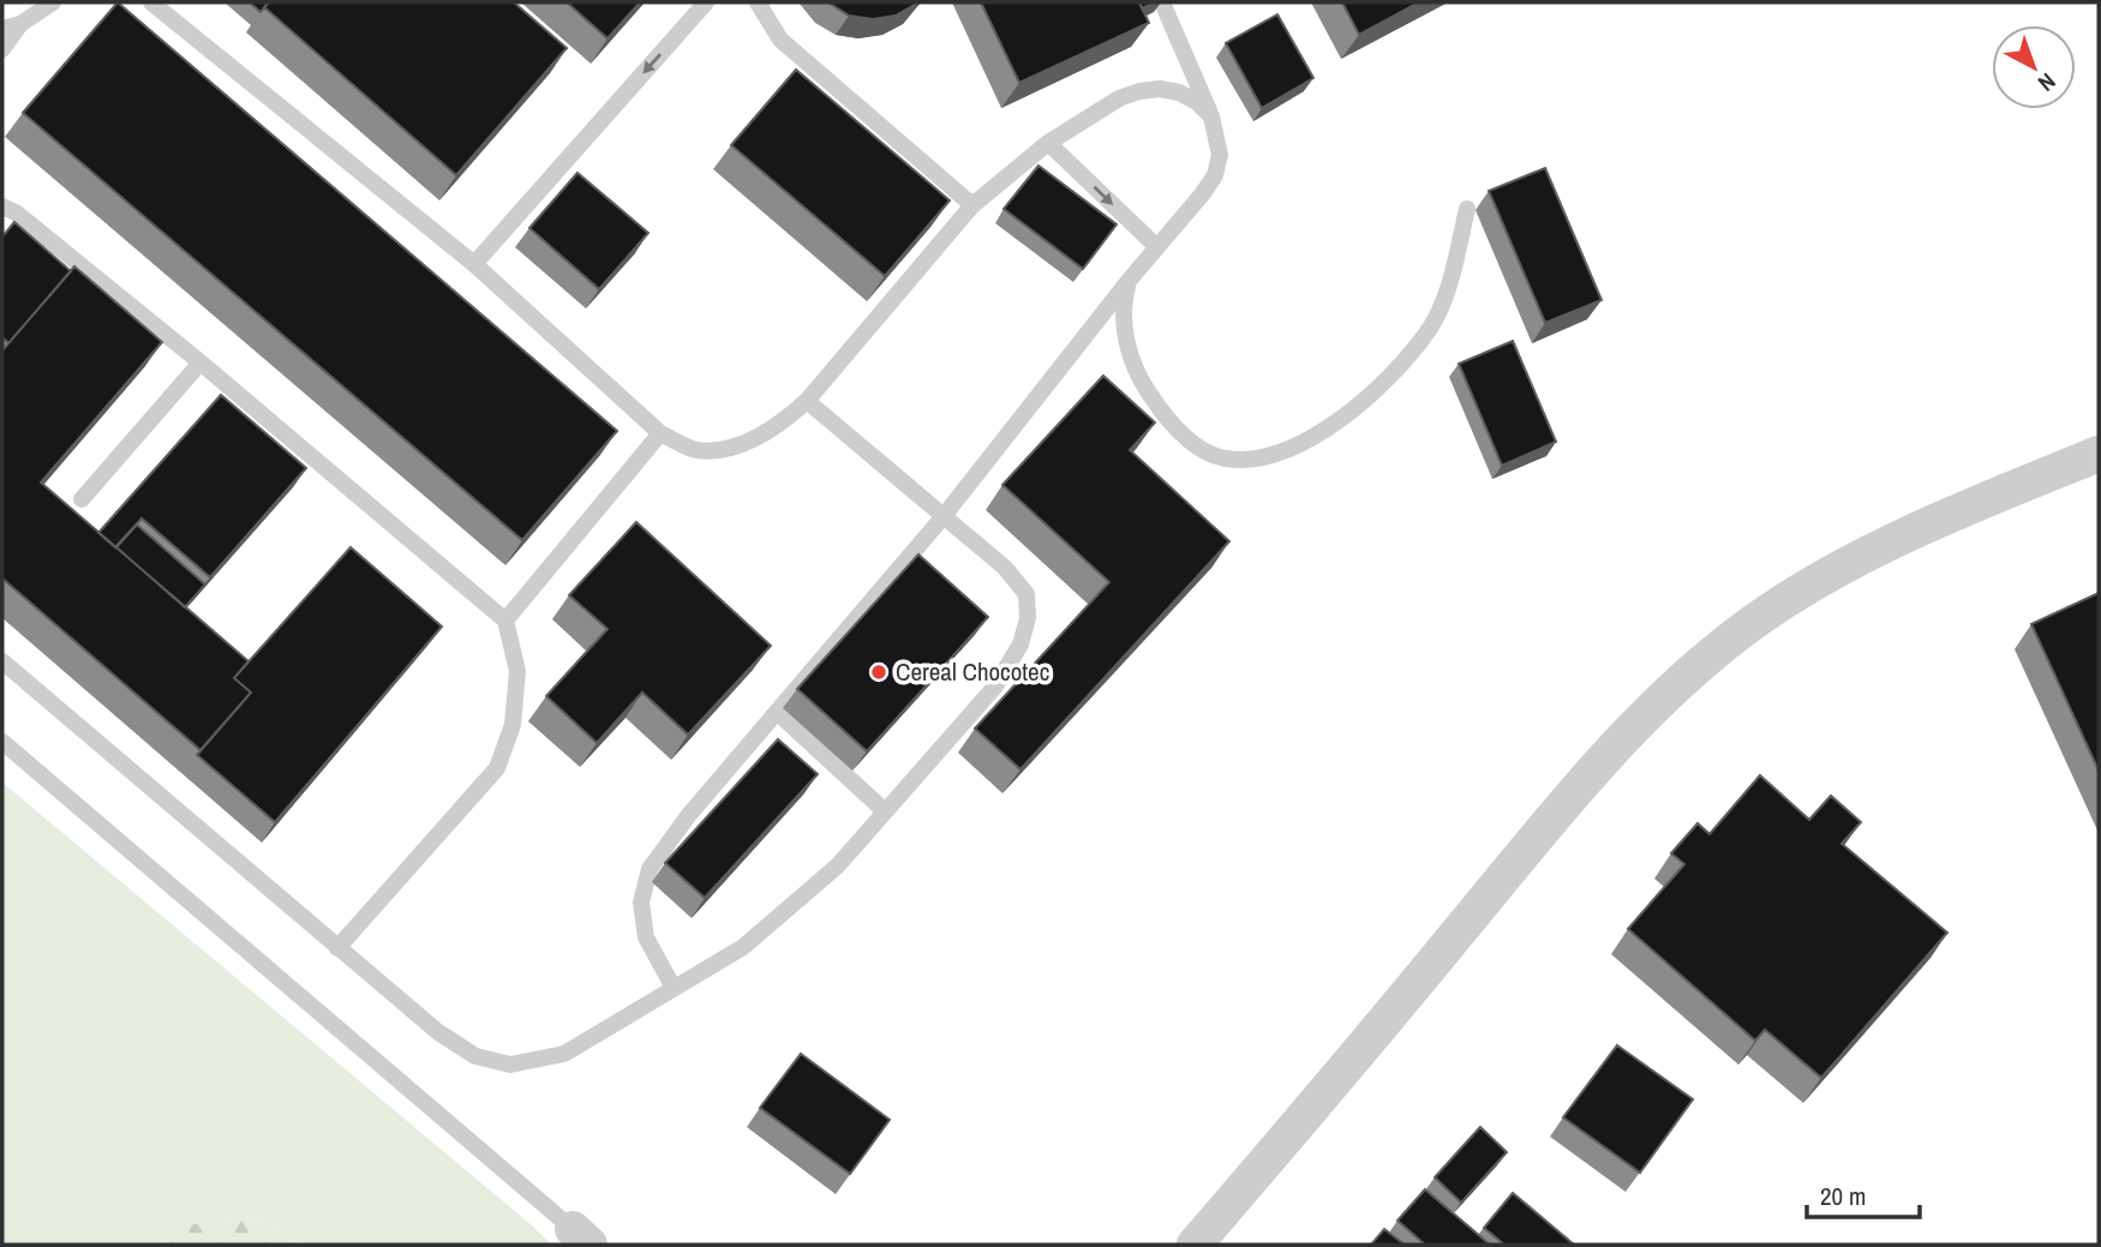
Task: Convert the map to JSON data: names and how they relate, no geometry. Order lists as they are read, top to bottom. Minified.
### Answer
{"places":["Cereal Chocotec"],"scale_bar":"20 m","north":"bottom right"}
